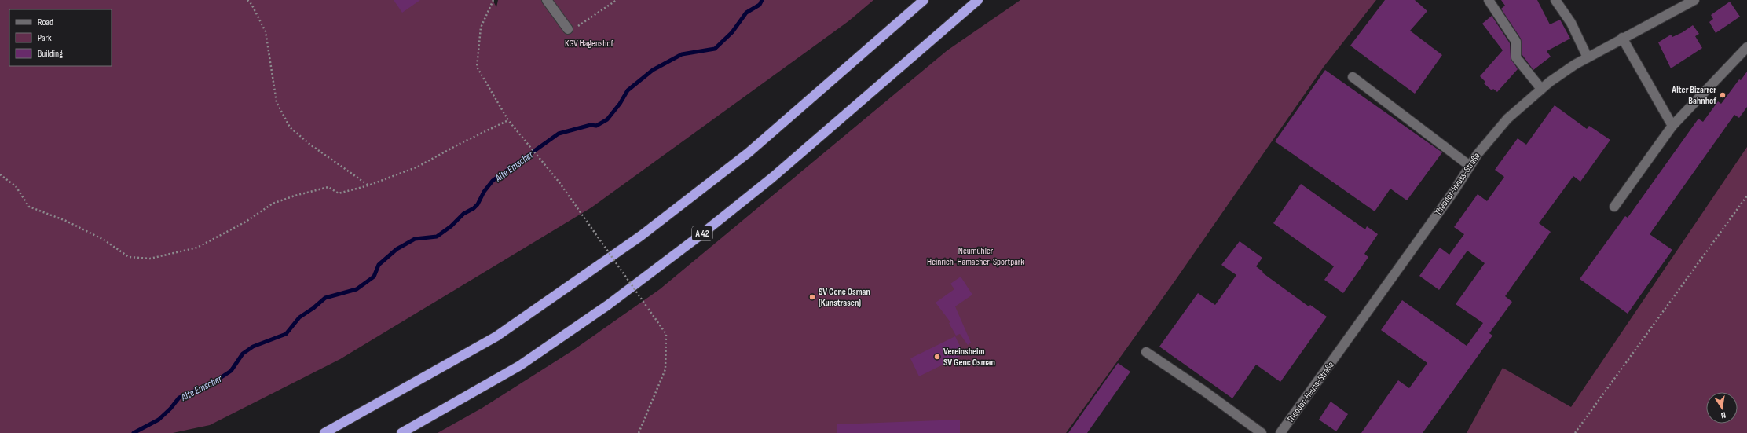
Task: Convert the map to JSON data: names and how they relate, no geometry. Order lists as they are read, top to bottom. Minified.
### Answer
{"streets":{"highway":["A 42"],"street":["Theodor-Heuss-Straße"]},"water":["Alte Emscher"],"parks":["KGV Hagenshof","Neumühler Heinrich-Hamacher-Sportpark"],"places":["Alter Bizarrer Bahnhof","SV Genc Osman (Kunstrasen)","Vereinsheim SV Genc Osman"],"legend":["Road","Park","Building"],"north":"bottom"}
